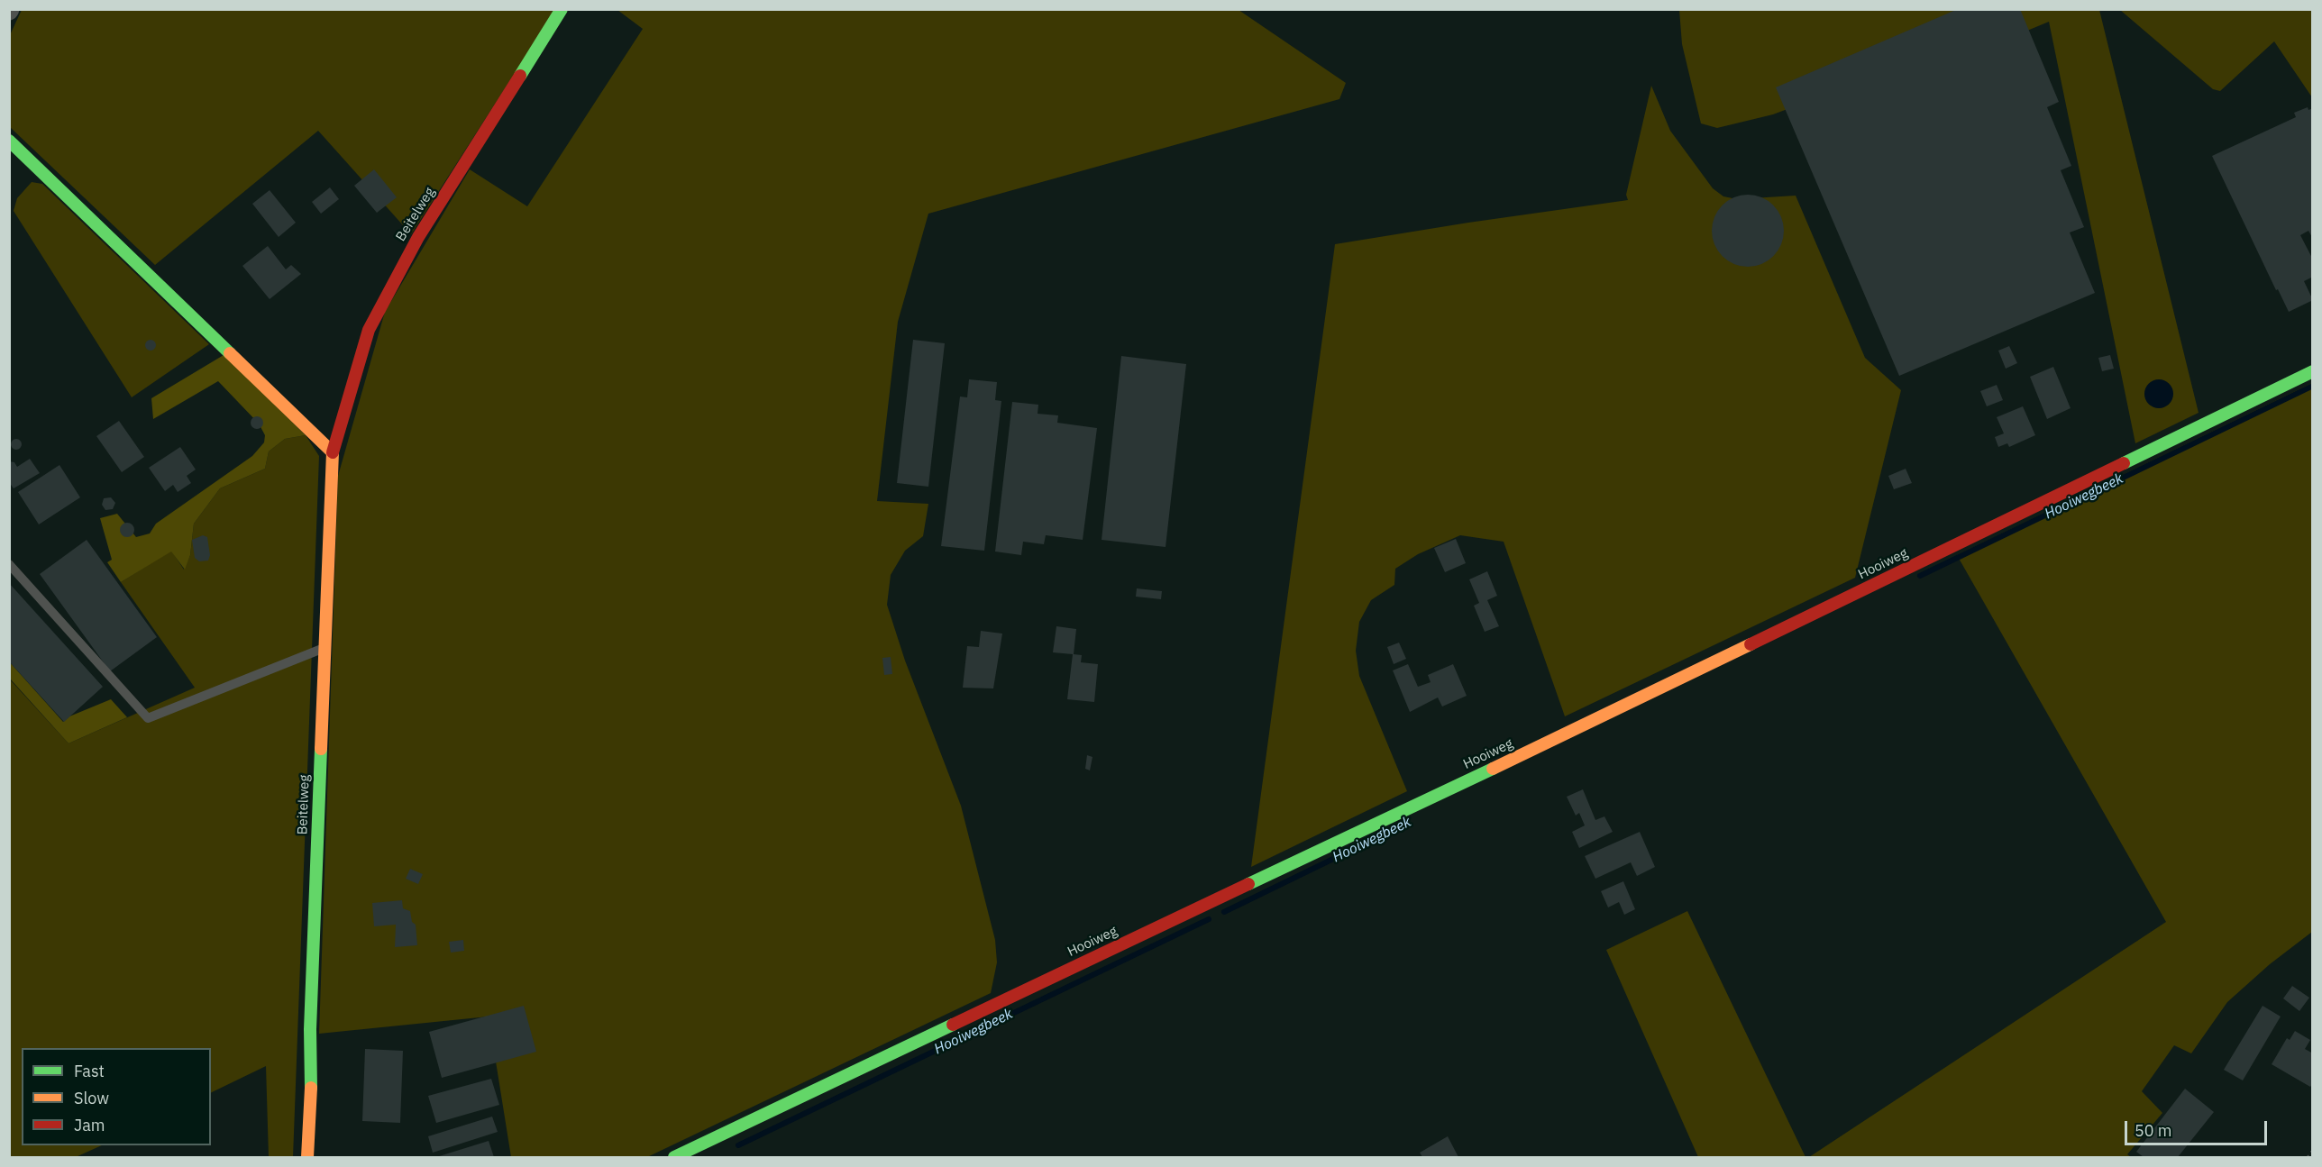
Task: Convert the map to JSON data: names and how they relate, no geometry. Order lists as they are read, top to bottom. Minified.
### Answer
{"streets":{"street":["Beitelweg","Hooiweg"]},"water":["Hooiwegbeek"],"legend":["Fast","Slow","Jam"],"scale_bar":"50 m"}
